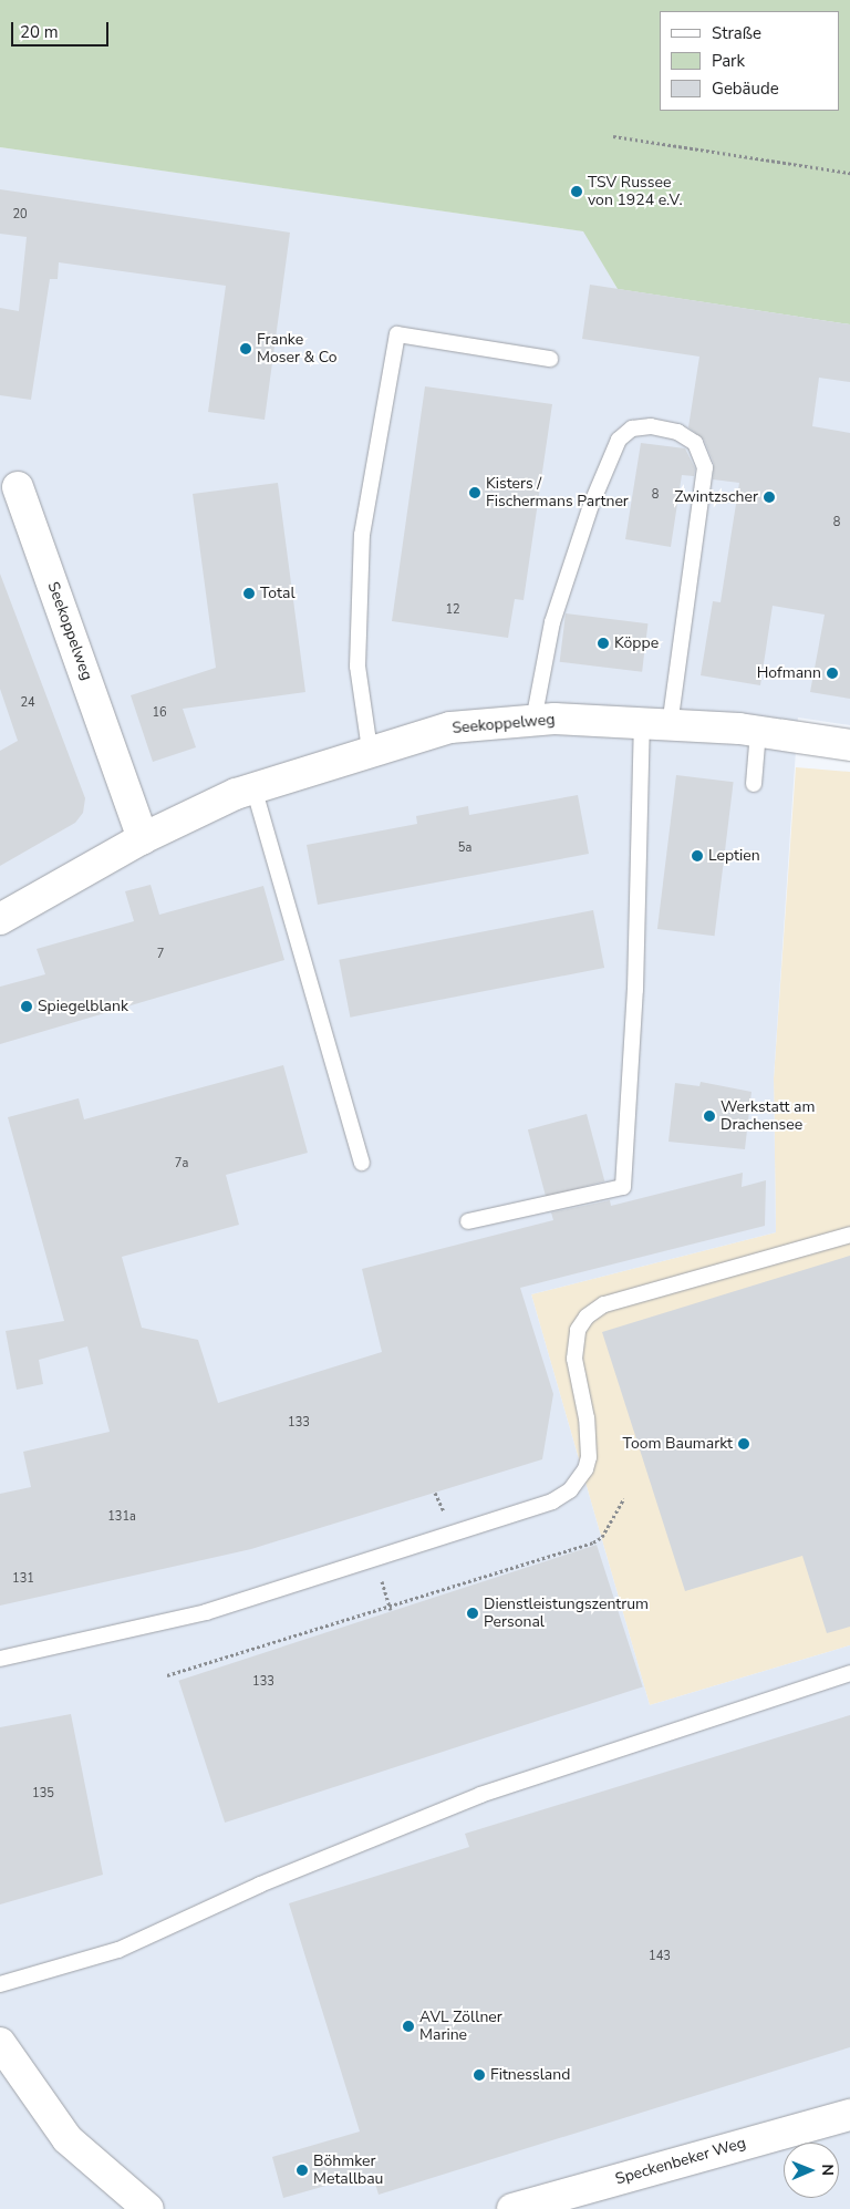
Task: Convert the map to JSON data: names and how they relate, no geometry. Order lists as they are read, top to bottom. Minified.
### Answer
{"streets":{"street":["Seekoppelweg","Speckenbeker Weg"]},"places":["TSV Russee von 1924 e.V.","Franke Moser & Co","Kisters / Fischermans Partner","Zwintzscher","Total","Köppe","Hofmann","Leptien","Spiegelblank","Werkstatt am Drachensee","Toom Baumarkt","Dienstleistungszentrum Personal","AVL Zöllner Marine","Fitnessland","Böhmker Metallbau"],"house_numbers":["20","8","8","12","24","16","5a","7","7a","133","131a","131","133","135","143"],"legend":["Straße","Park","Gebäude"],"scale_bar":"20 m","north":"right"}
